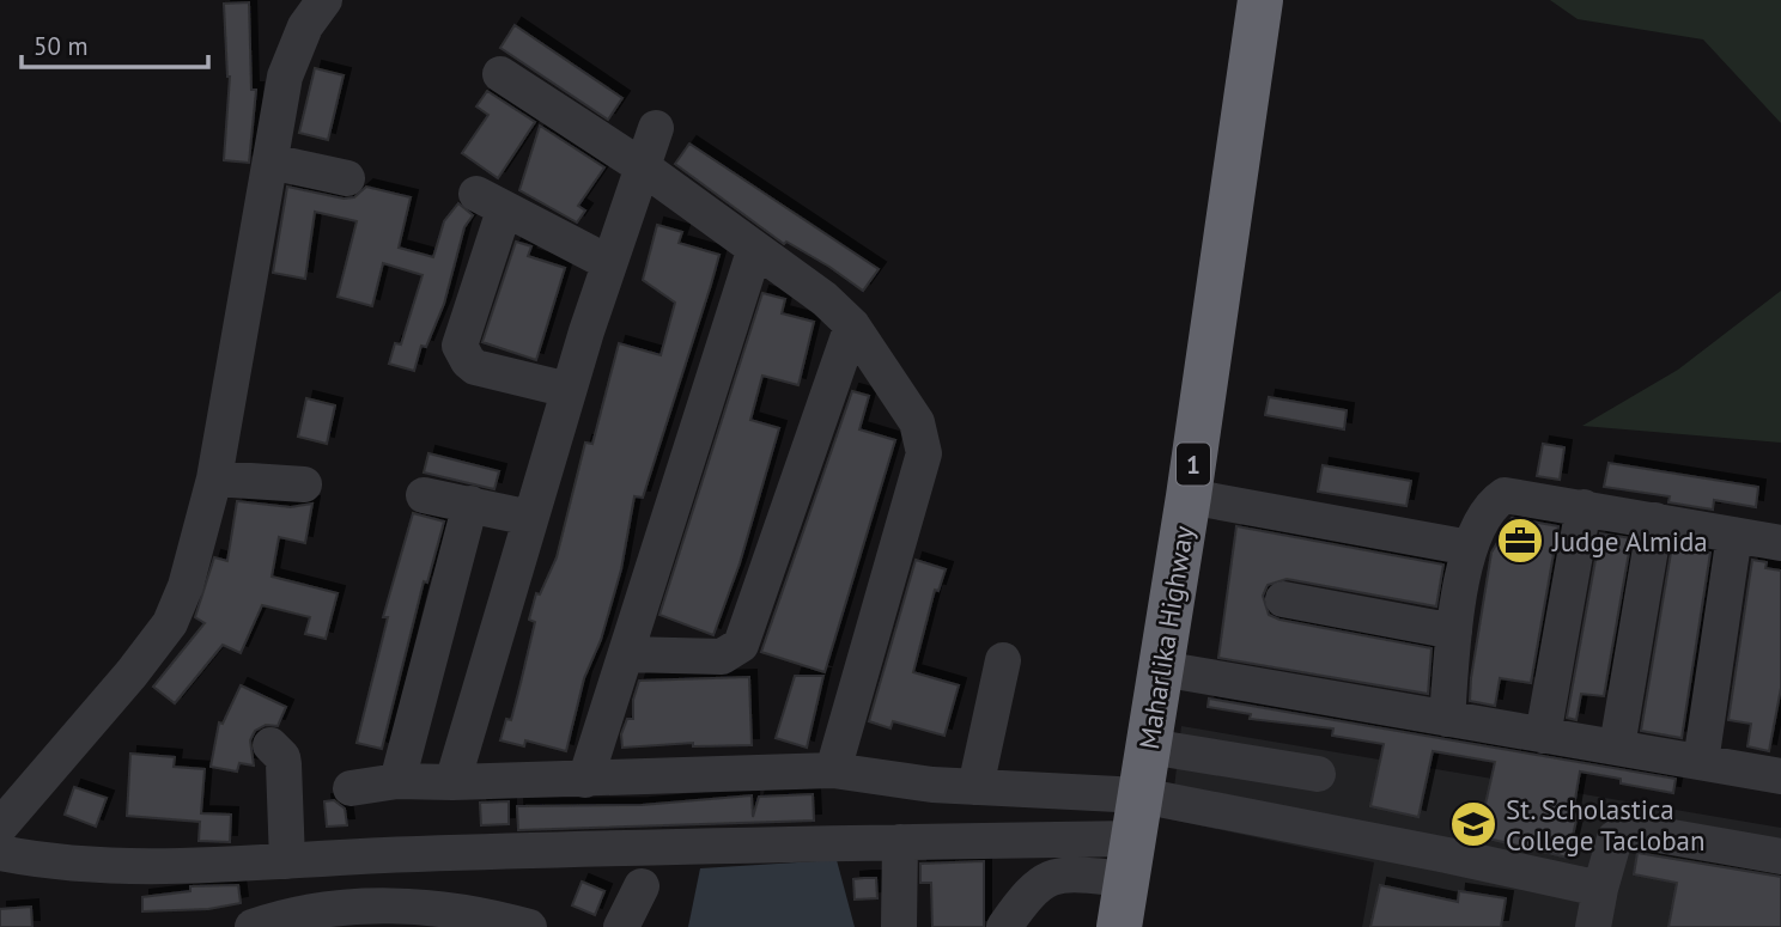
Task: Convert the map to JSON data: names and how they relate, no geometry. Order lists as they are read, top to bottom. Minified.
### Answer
{"streets":{"highway":["1","Maharlika Highway"]},"places":{"office":["Judge Almida"],"school or university":["St. Scholastica College Tacloban"]},"scale_bar":"50 m"}
